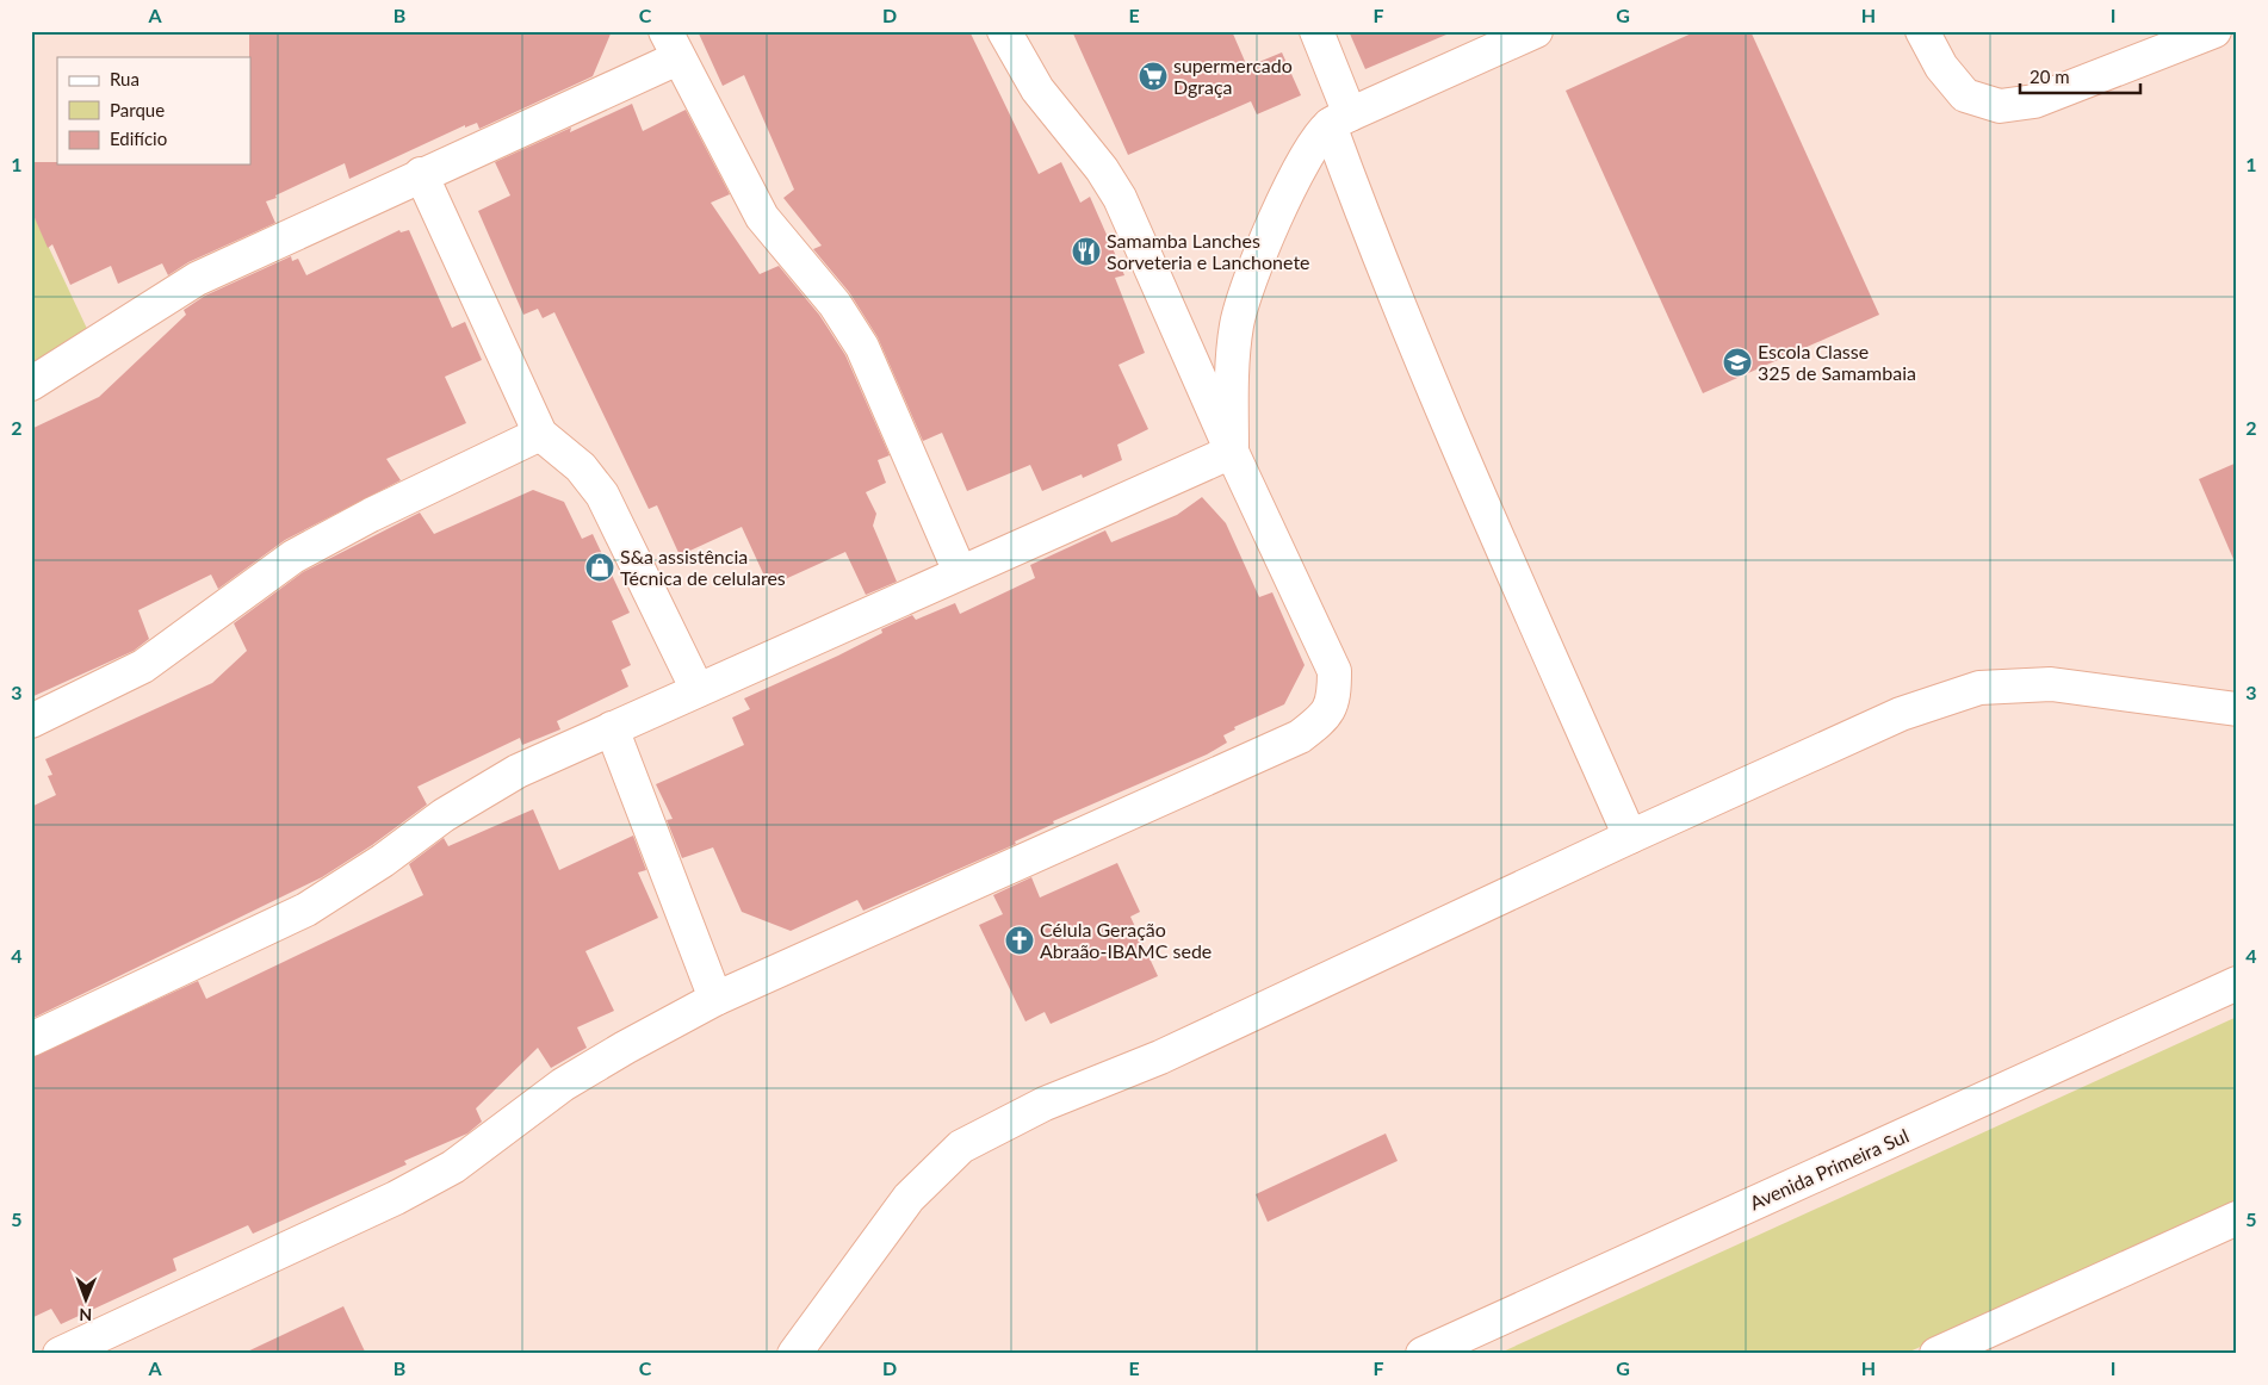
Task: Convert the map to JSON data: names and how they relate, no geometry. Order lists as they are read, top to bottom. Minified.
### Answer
{"streets":{"street":["Avenida Primeira Sul"]},"places":{"supermarket":["supermercado Dgraça"],"restaurant":["Samamba Lanches Sorveteria e Lanchonete"],"school or university":["Escola Classe 325 de Samambaia"],"shop":["S&a assistência Técnica de celulares"],"church":["Célula Geração Abraão-IBAMC sede"]},"legend":["Rua","Parque","Edifício"],"scale_bar":"20 m","north":"bottom","grid":{"columns":["A","B","C","D","E","F","G","H","I"],"rows":["1","2","3","4","5"]}}
